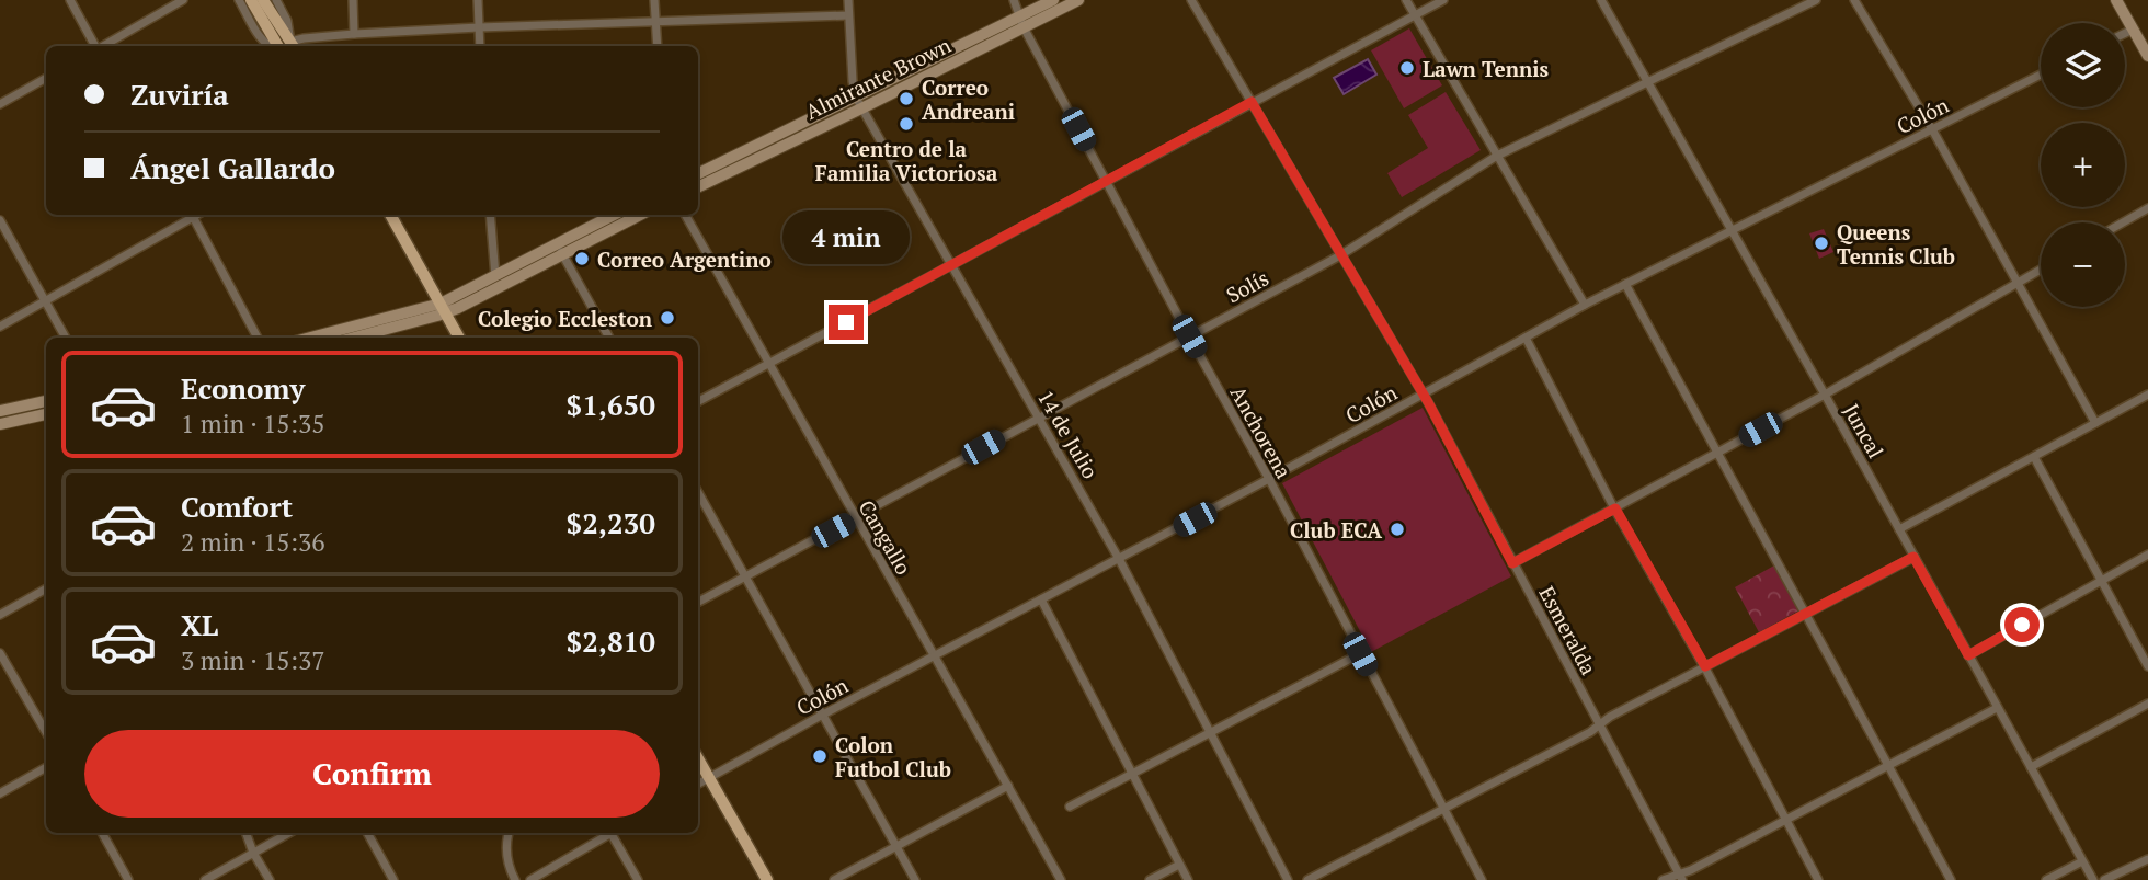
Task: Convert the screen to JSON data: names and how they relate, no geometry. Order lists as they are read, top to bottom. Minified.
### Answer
{"streets":{"main road":["Almirante Brown"],"street":["Colón","Solís","Juncal","Anchorena","14 de Julio","Cangallo","Esmeralda"]},"crossings":[["Almirante Brown","Anchorena"],["Almirante Brown","14 de Julio"],["Colón","Juncal"],["Colón","Anchorena"],["Colón","14 de Julio"],["Colón","Cangallo"],["Colón","Esmeralda"],["Solís","Juncal"],["Solís","Anchorena"],["Solís","14 de Julio"],["Solís","Cangallo"],["Solís","Esmeralda"]],"places":["Lawn Tennis","Correo Andreani","Centro de la Familia Victoriosa","Queens Tennis Club","Correo Argentino","Colegio Eccleston","Club ECA","Colon Futbol Club"],"page":{"map_buttons":["+","−"],"banner":["Zuviría","Ángel Gallardo"],"bubble":"4 min","list":[{"name":"Economy","note":"1 min · 15:35","value":"$1,650"},{"name":"Comfort","note":"2 min · 15:36","value":"$2,230"},{"name":"XL","note":"3 min · 15:37","value":"$2,810"}],"buttons":"Confirm"}}
